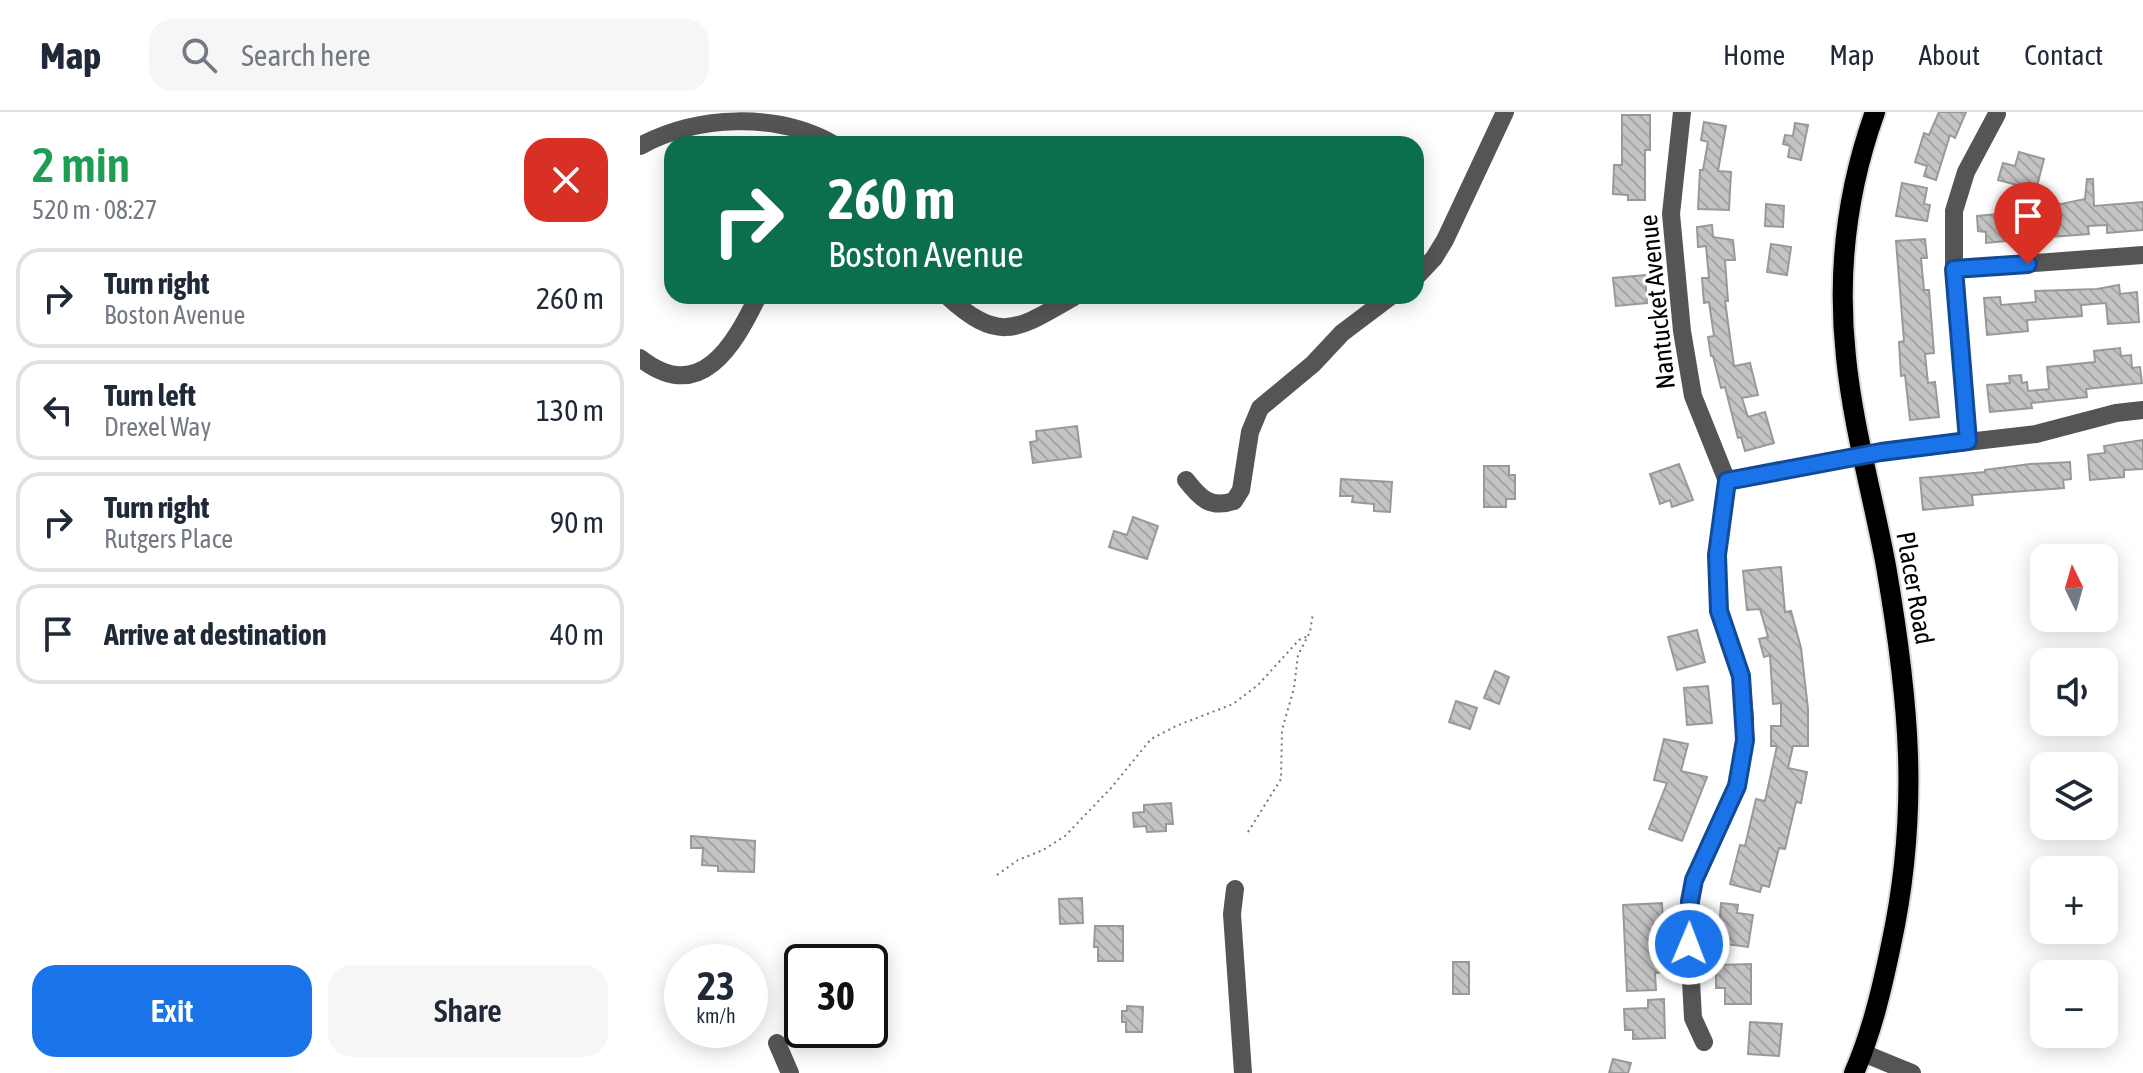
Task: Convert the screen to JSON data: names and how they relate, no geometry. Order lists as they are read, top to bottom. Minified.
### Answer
{"streets":{"main road":["Placer Road"],"street":["Nantucket Avenue"]},"north":"top","page":{"header":"Map","search":"Search here","nav":["Home","Map","About","Contact"],"heading":["2 min","520 m · 08:27"],"turn":["260 m","Boston Avenue"],"list":[{"name":"Turn right","note":"Boston Avenue","value":"260 m"},{"name":"Turn left","note":"Drexel Way","value":"130 m"},{"name":"Turn right","note":"Rutgers Place","value":"90 m"},{"name":"Arrive at destination","value":"40 m"}],"map_buttons":["+","−"],"speed":"23 km/h","limit":"30","buttons":["Exit","Share"]}}
